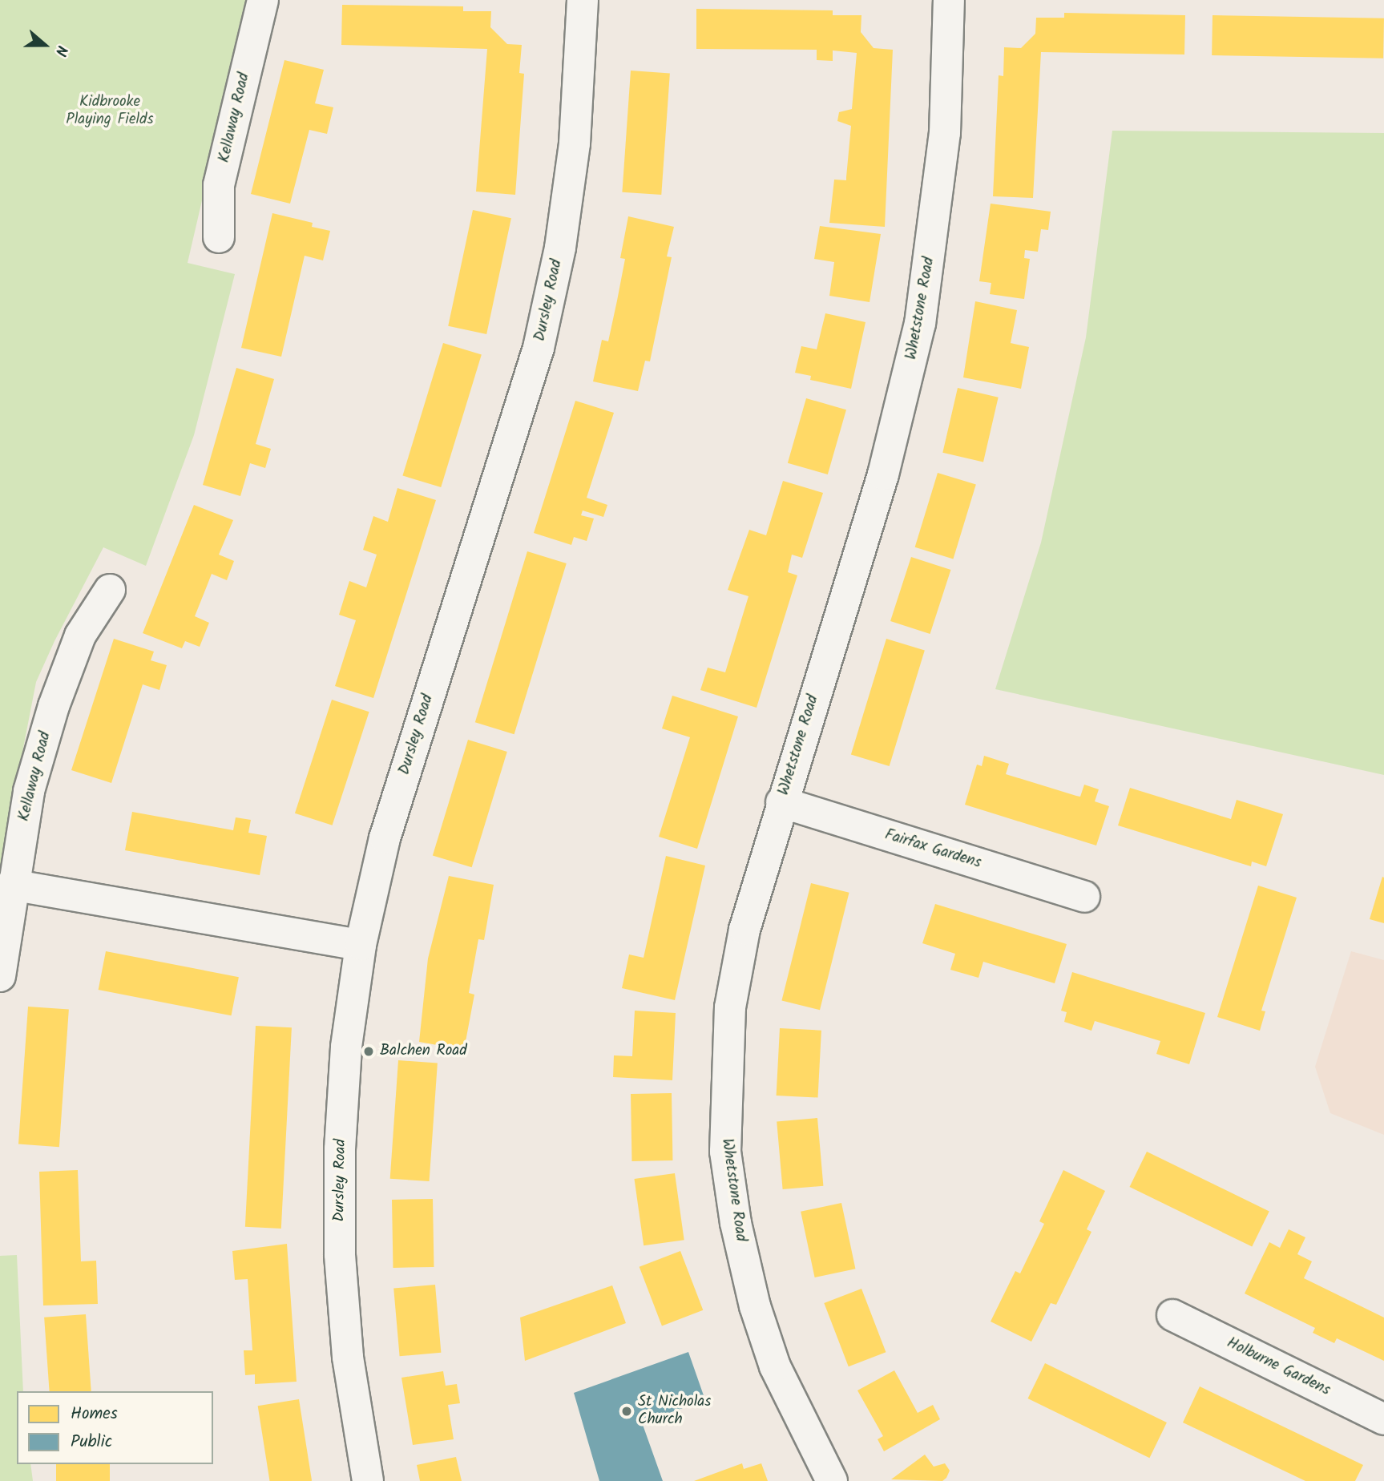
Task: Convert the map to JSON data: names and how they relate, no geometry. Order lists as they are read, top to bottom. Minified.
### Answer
{"streets":{"street":["Kellaway Road","Dursley Road","Whetstone Road","Fairfax Gardens","Holburne Gardens"]},"crossings":[["Whetstone Road","Fairfax Gardens"]],"parks":["Kidbrooke Playing Fields"],"places":["Balchen Road","St Nicholas Church"],"legend":["Homes","Public"],"north":"right"}
